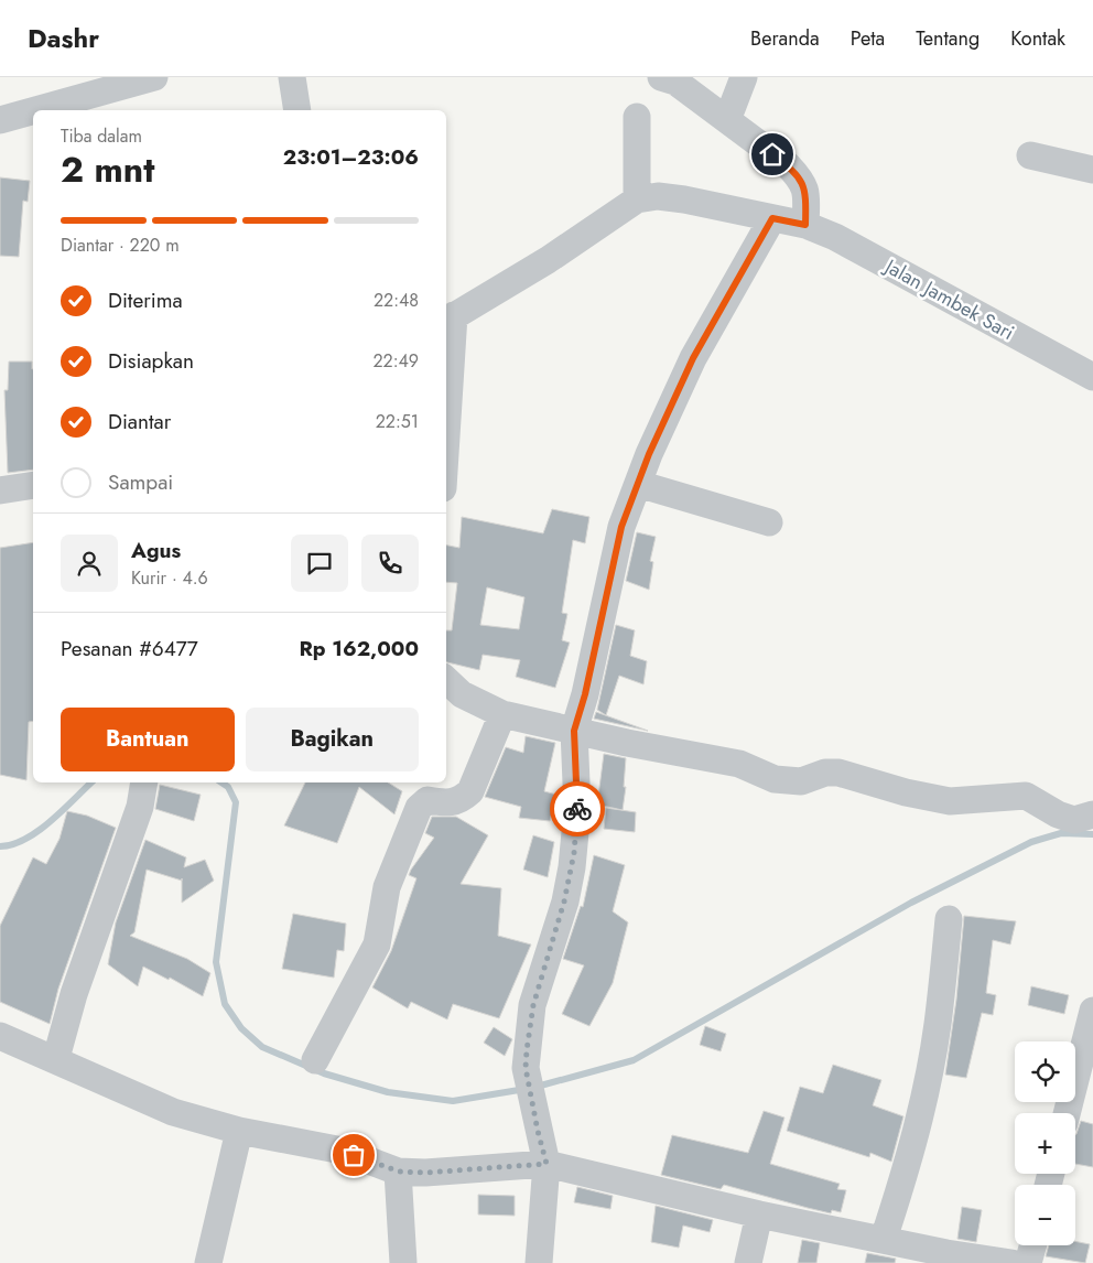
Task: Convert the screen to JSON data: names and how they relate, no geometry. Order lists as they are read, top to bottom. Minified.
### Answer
{"streets":{"street":["Jalan Jambek Sari"]},"page":{"header":"Dashr","nav":["Beranda","Peta","Tentang","Kontak"],"heading":["2 mnt","Tiba dalam","23:01–23:06"],"panel":["Agus","Kurir · 4.6","Pesanan #6477","Rp 162,000"],"bar":"Diantar · 220 m","list":[["Diterima","22:48"],["Disiapkan","22:49"],["Diantar","22:51"],"Sampai"],"buttons":["Bantuan","Bagikan"],"map_buttons":["+","−"]}}
